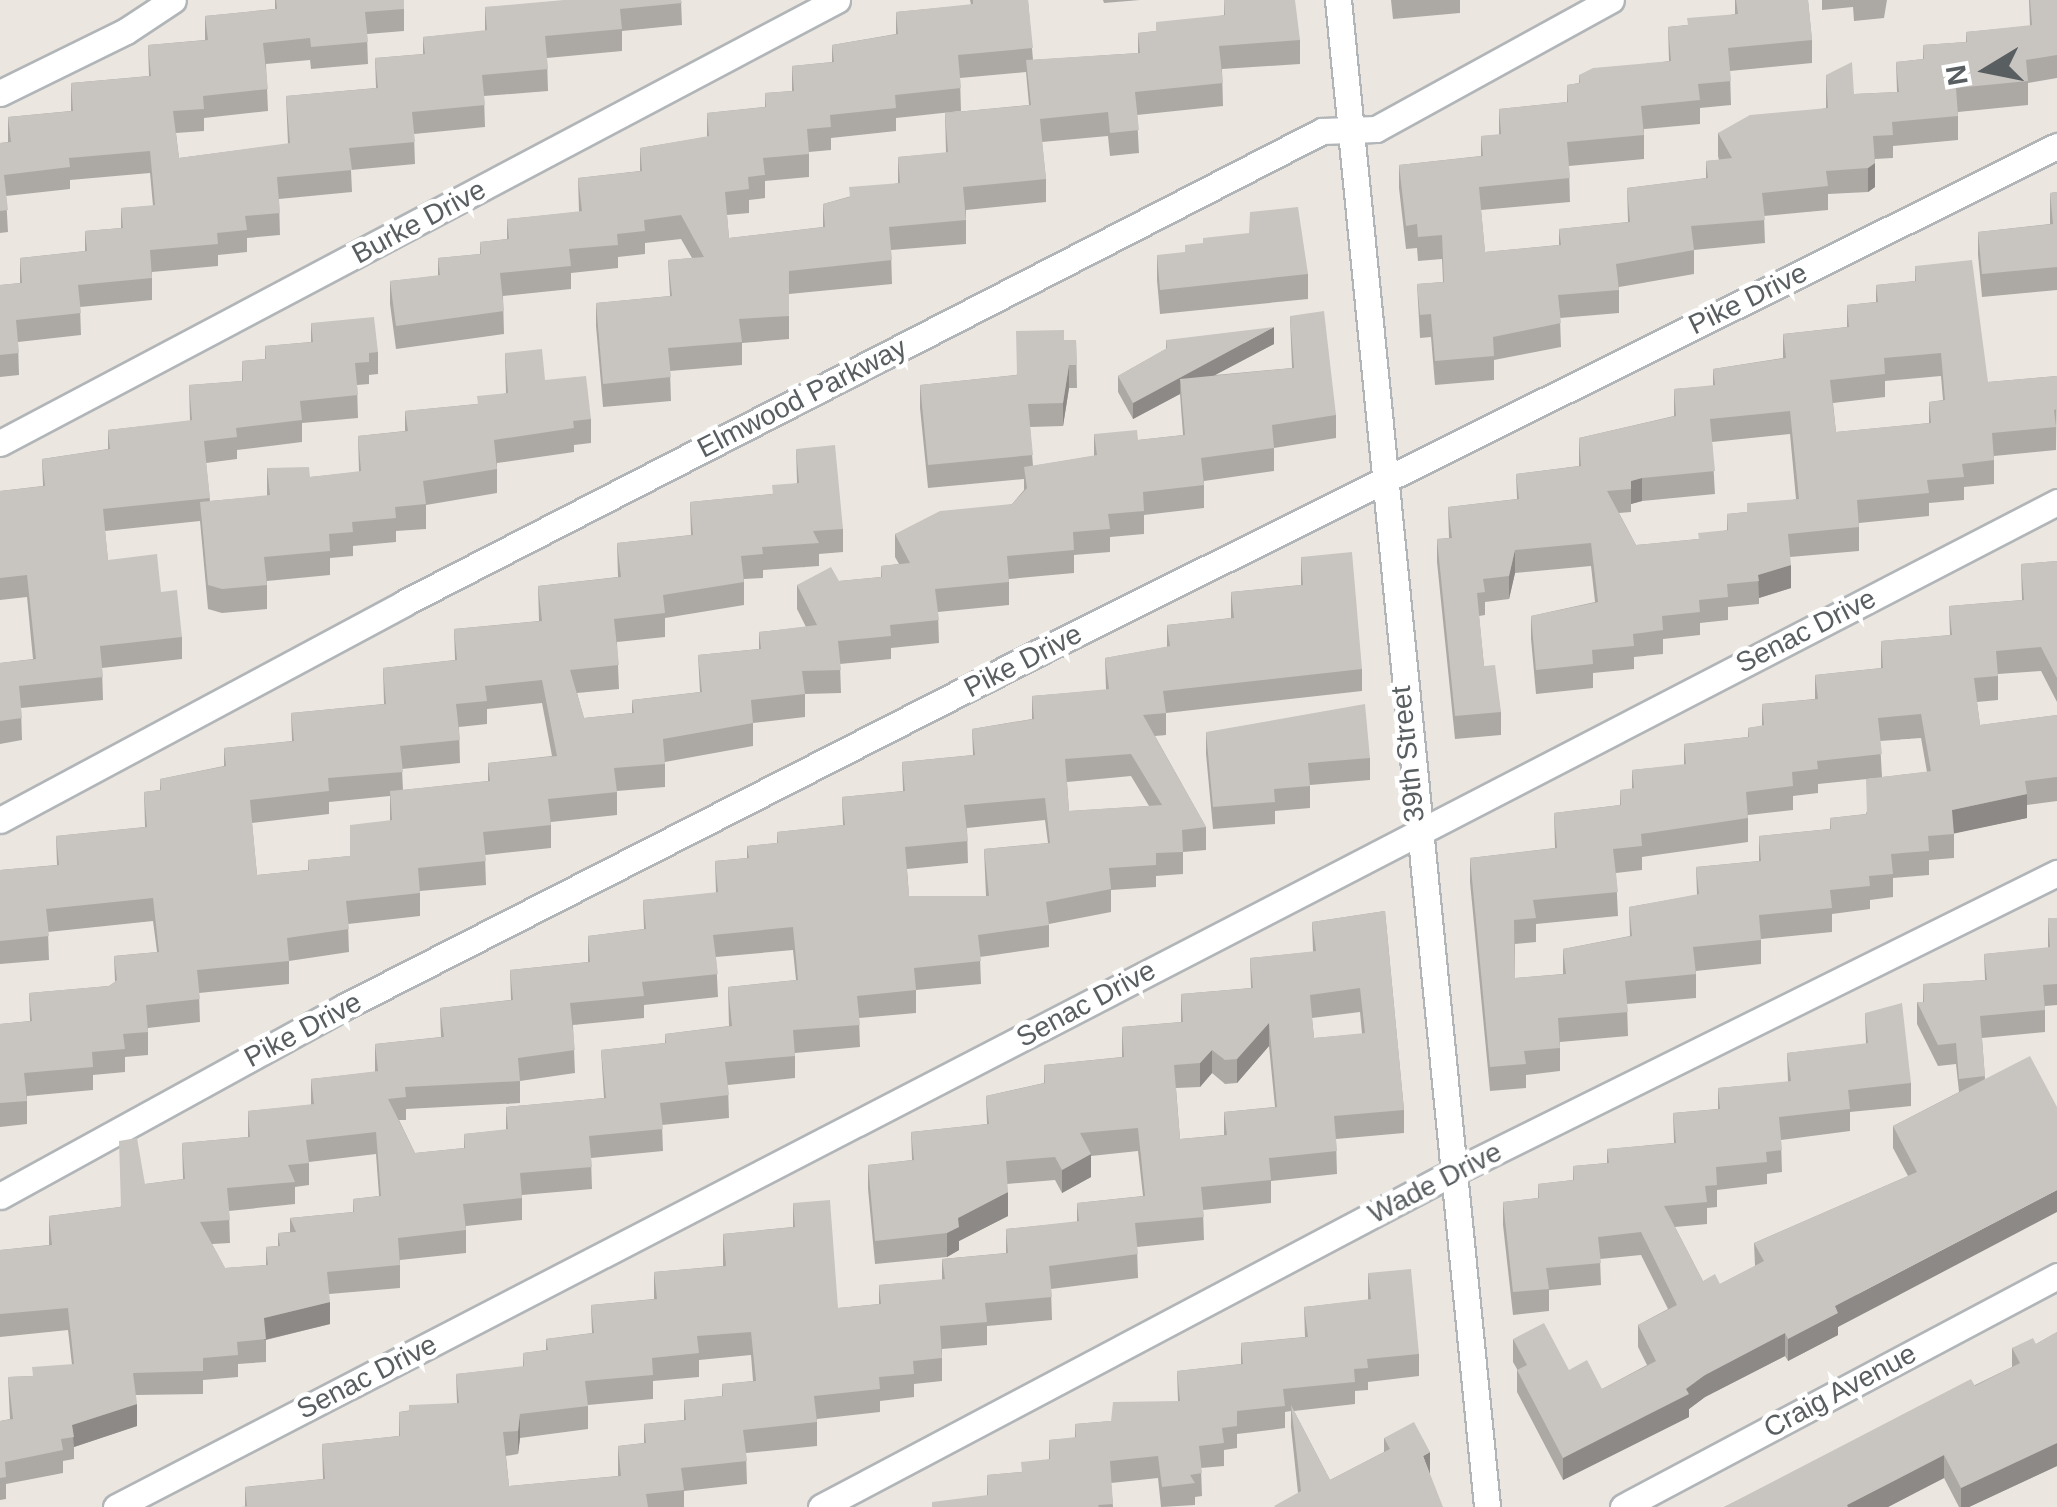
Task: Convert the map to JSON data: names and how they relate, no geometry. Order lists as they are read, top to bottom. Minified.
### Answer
{"streets":{"street":["Burke Drive","Pike Drive","Elmwood Parkway","Senac Drive","39th Street","Wade Drive","Craig Avenue"]},"crossings":[["Pike Drive","39th Street"],["Elmwood Parkway","39th Street"],["Senac Drive","39th Street"],["39th Street","Wade Drive"]],"north":"left"}
